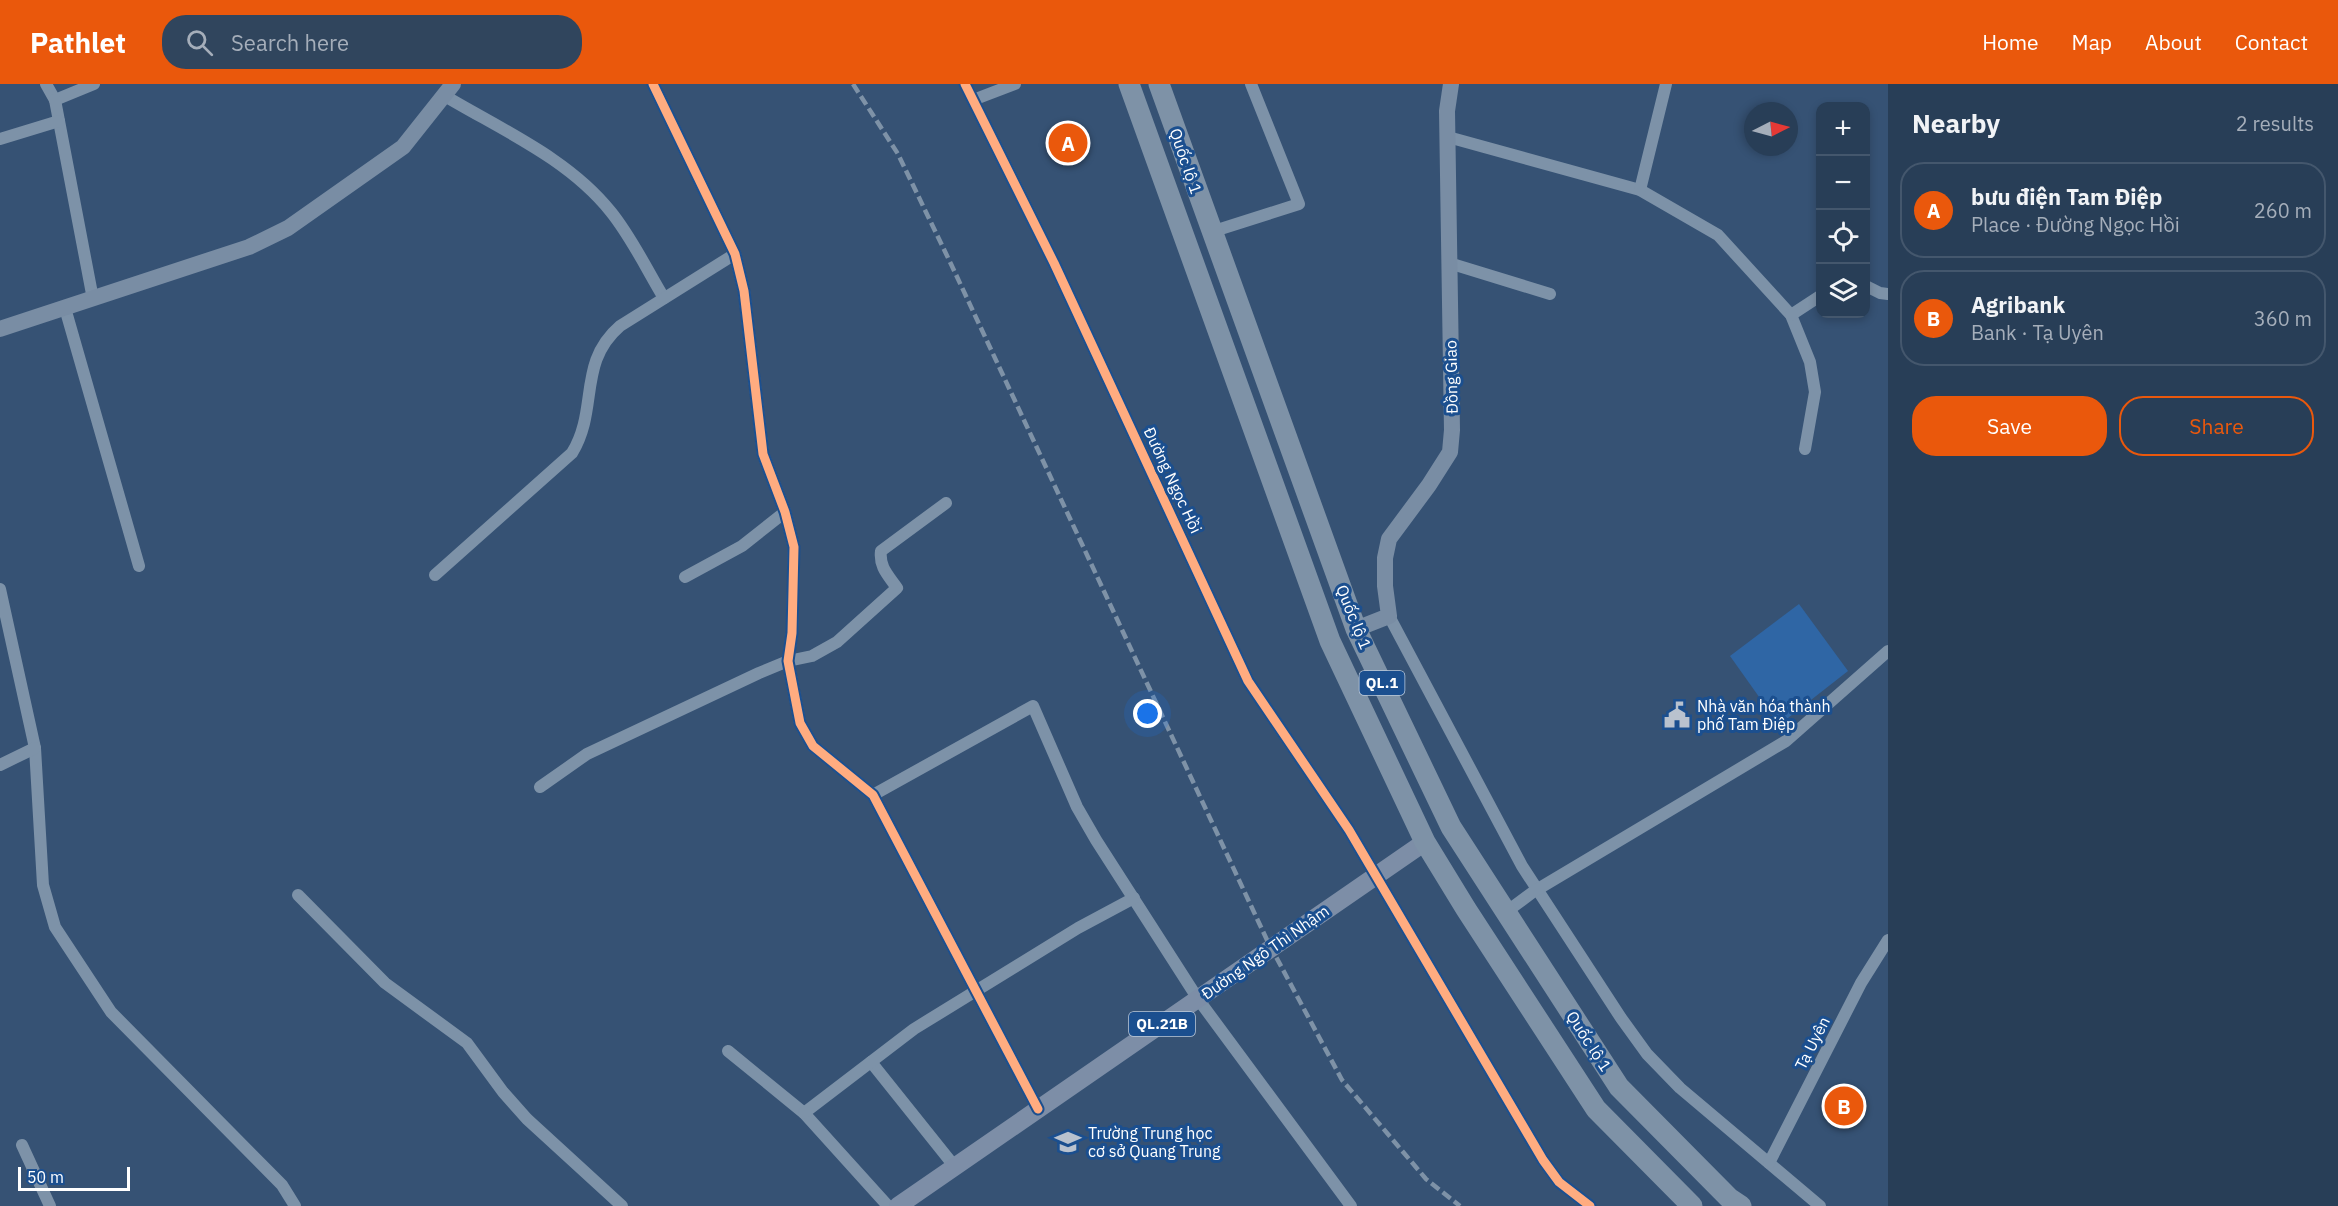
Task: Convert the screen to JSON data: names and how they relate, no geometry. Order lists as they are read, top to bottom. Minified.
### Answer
{"streets":{"highway":["Quốc lộ 1","QL.1"],"main road":["Đồng Giao","Đường Ngô Thì Nhậm","QL.21B"],"street":["Đường Ngọc Hồi","Tạ Uyên"]},"crossings":[["Quốc lộ 1","Đường Ngô Thì Nhậm"],["Đường Ngọc Hồi","Đường Ngô Thì Nhậm"]],"places":{"public building":["Nhà văn hóa thành phố Tam Điệp"],"school or university":["Trường Trung học cơ sở Quang Trung"]},"scale_bar":"50 m","north":"right","page":{"header":"Pathlet","search":"Search here","nav":["Home","Map","About","Contact"],"heading":["Nearby","2 results"],"map_buttons":["+","−"],"pins":["A","B"],"list":[{"mark":"A","name":"bưu điện Tam Điệp","note":"Place · Đường Ngọc Hồi","value":"260 m"},{"mark":"B","name":"Agribank","note":"Bank · Tạ Uyên","value":"360 m"}],"buttons":["Save","Share"],"scale":"50 m"}}
